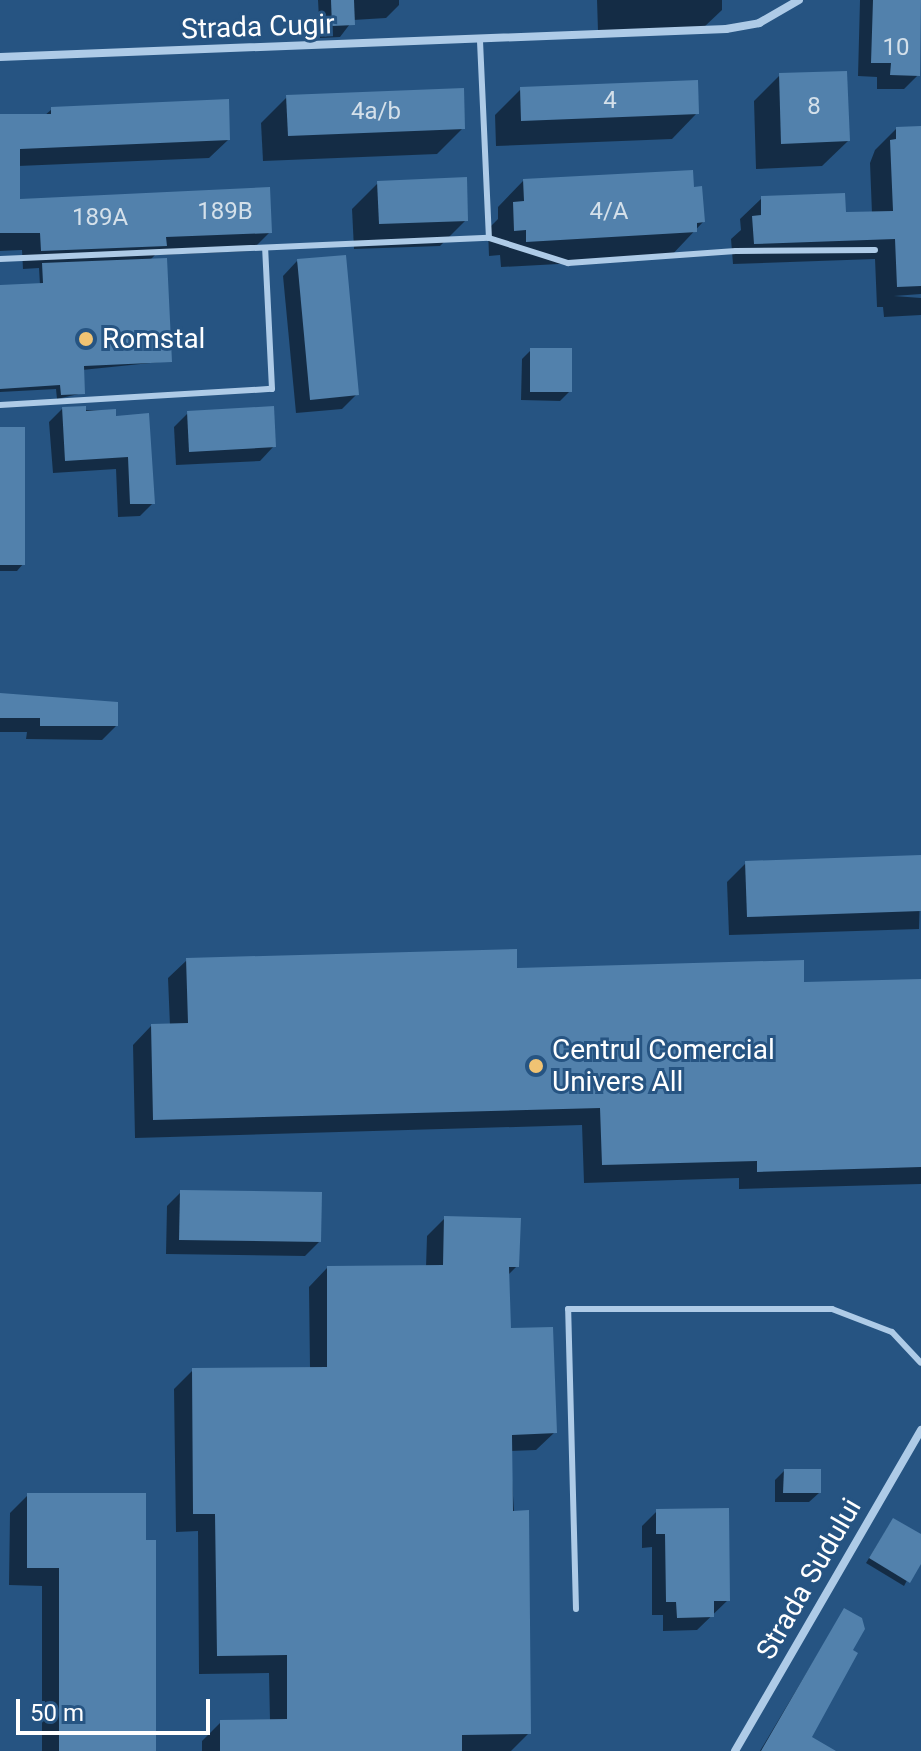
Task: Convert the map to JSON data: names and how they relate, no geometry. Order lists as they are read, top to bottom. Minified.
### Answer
{"streets":{"street":["Strada Cugir","Strada Sudului"]},"places":["Romstal","Centrul Comercial Univers All"],"house_numbers":["10","4","8","4a/b","189B","4/A","189A"],"scale_bar":"50 m"}
